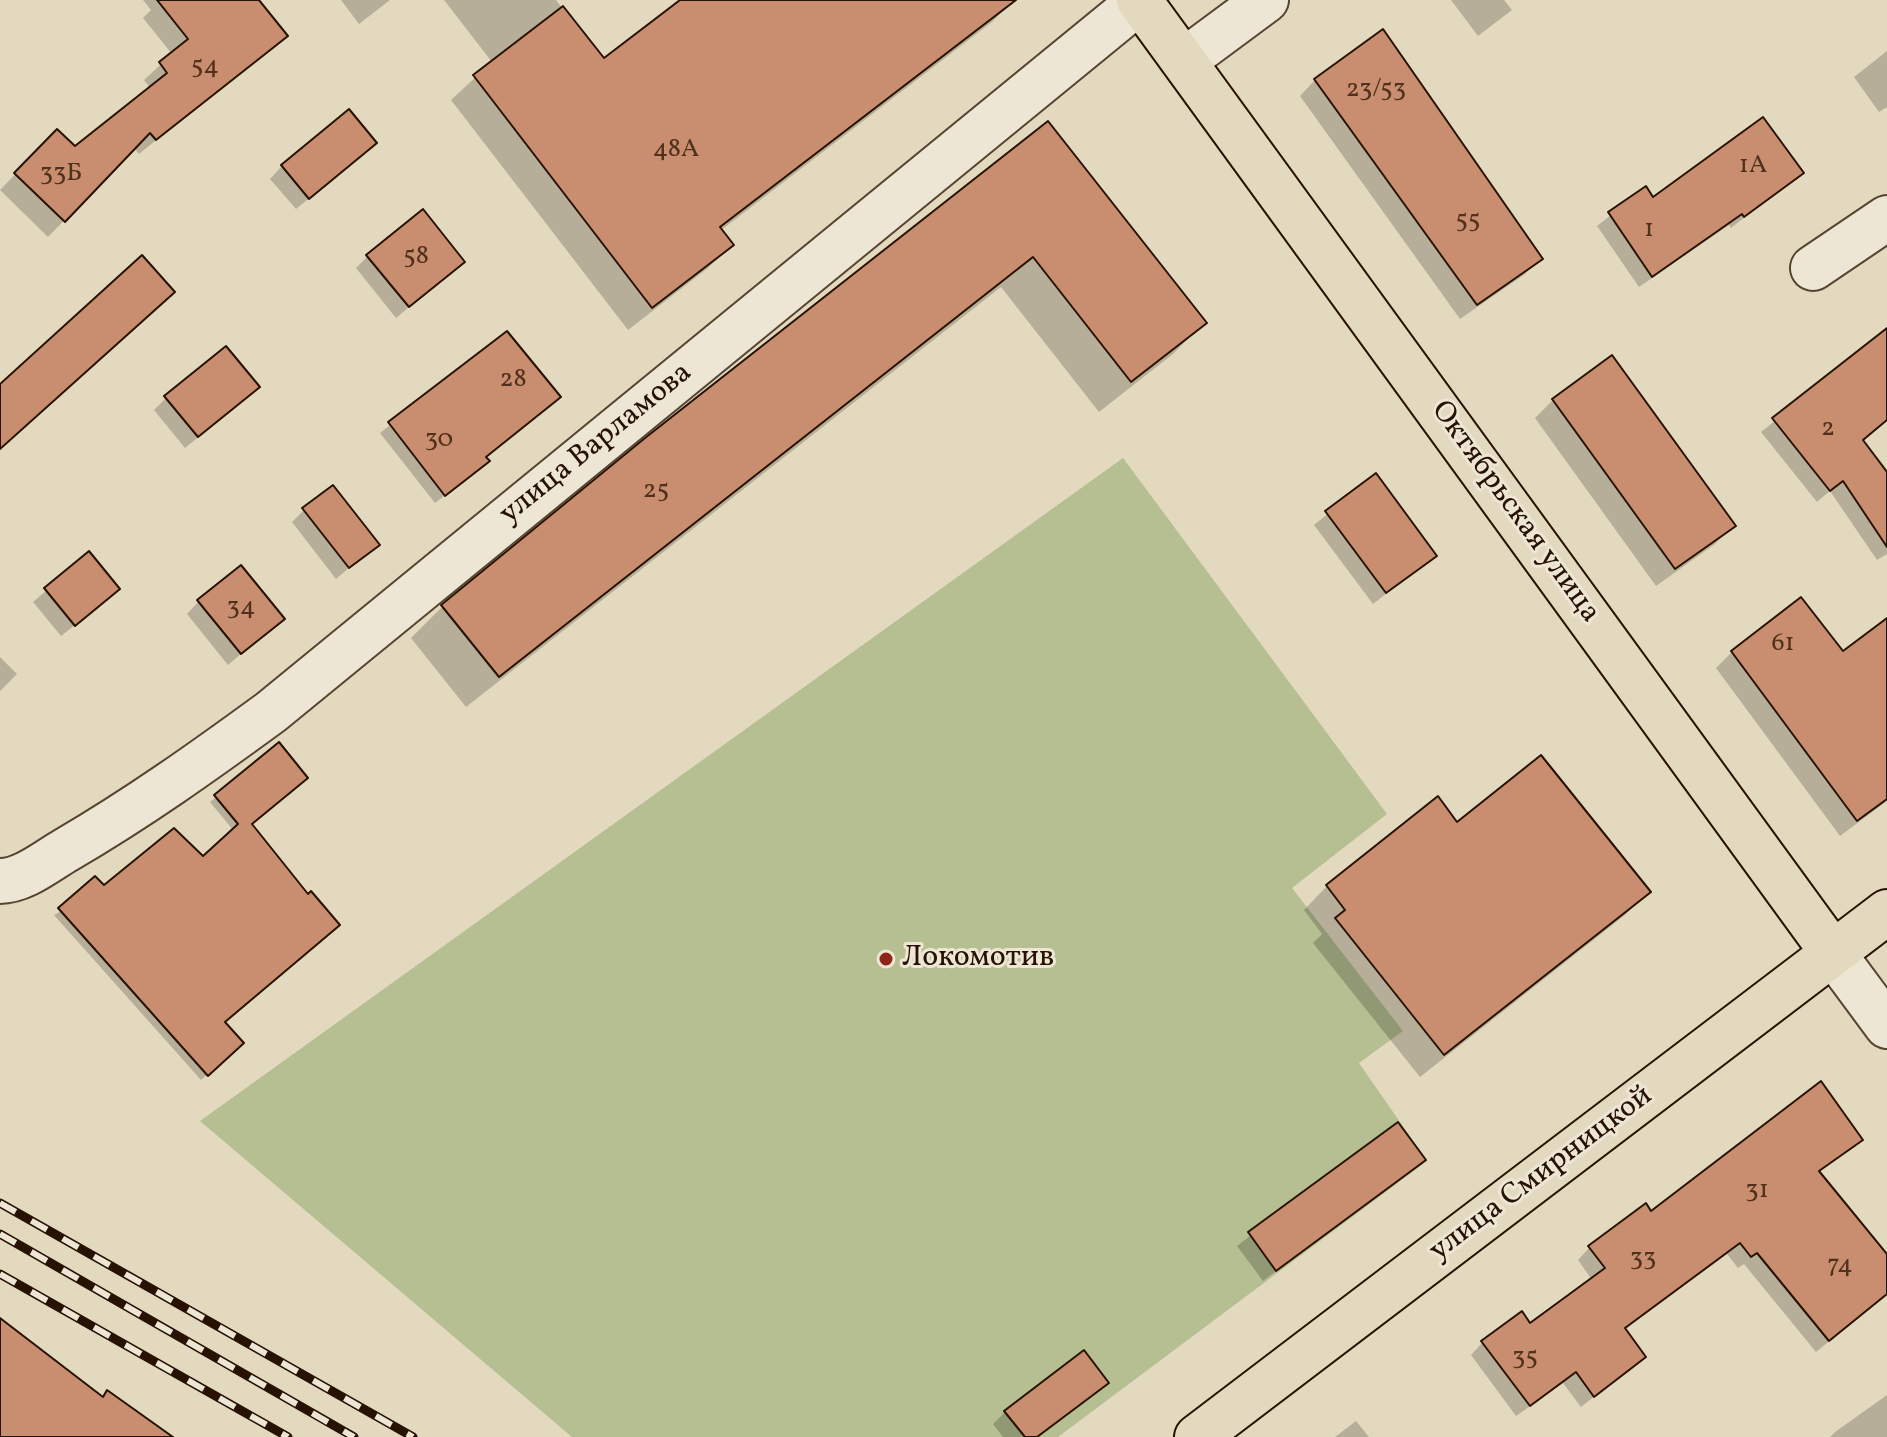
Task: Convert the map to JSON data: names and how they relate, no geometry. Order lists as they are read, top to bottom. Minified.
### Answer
{"streets":{"main road":["Октябрьская улица","улица Смирницкой"],"street":["улица Варламова"]},"crossings":[["улица Варламова","Октябрьская улица"],["Октябрьская улица","улица Смирницкой"]],"places":["Локомотив"],"house_numbers":["54","23/53","48А","1А","33Б","55","1","58","28","2","30","25","34","61","31","33","74","35"]}
